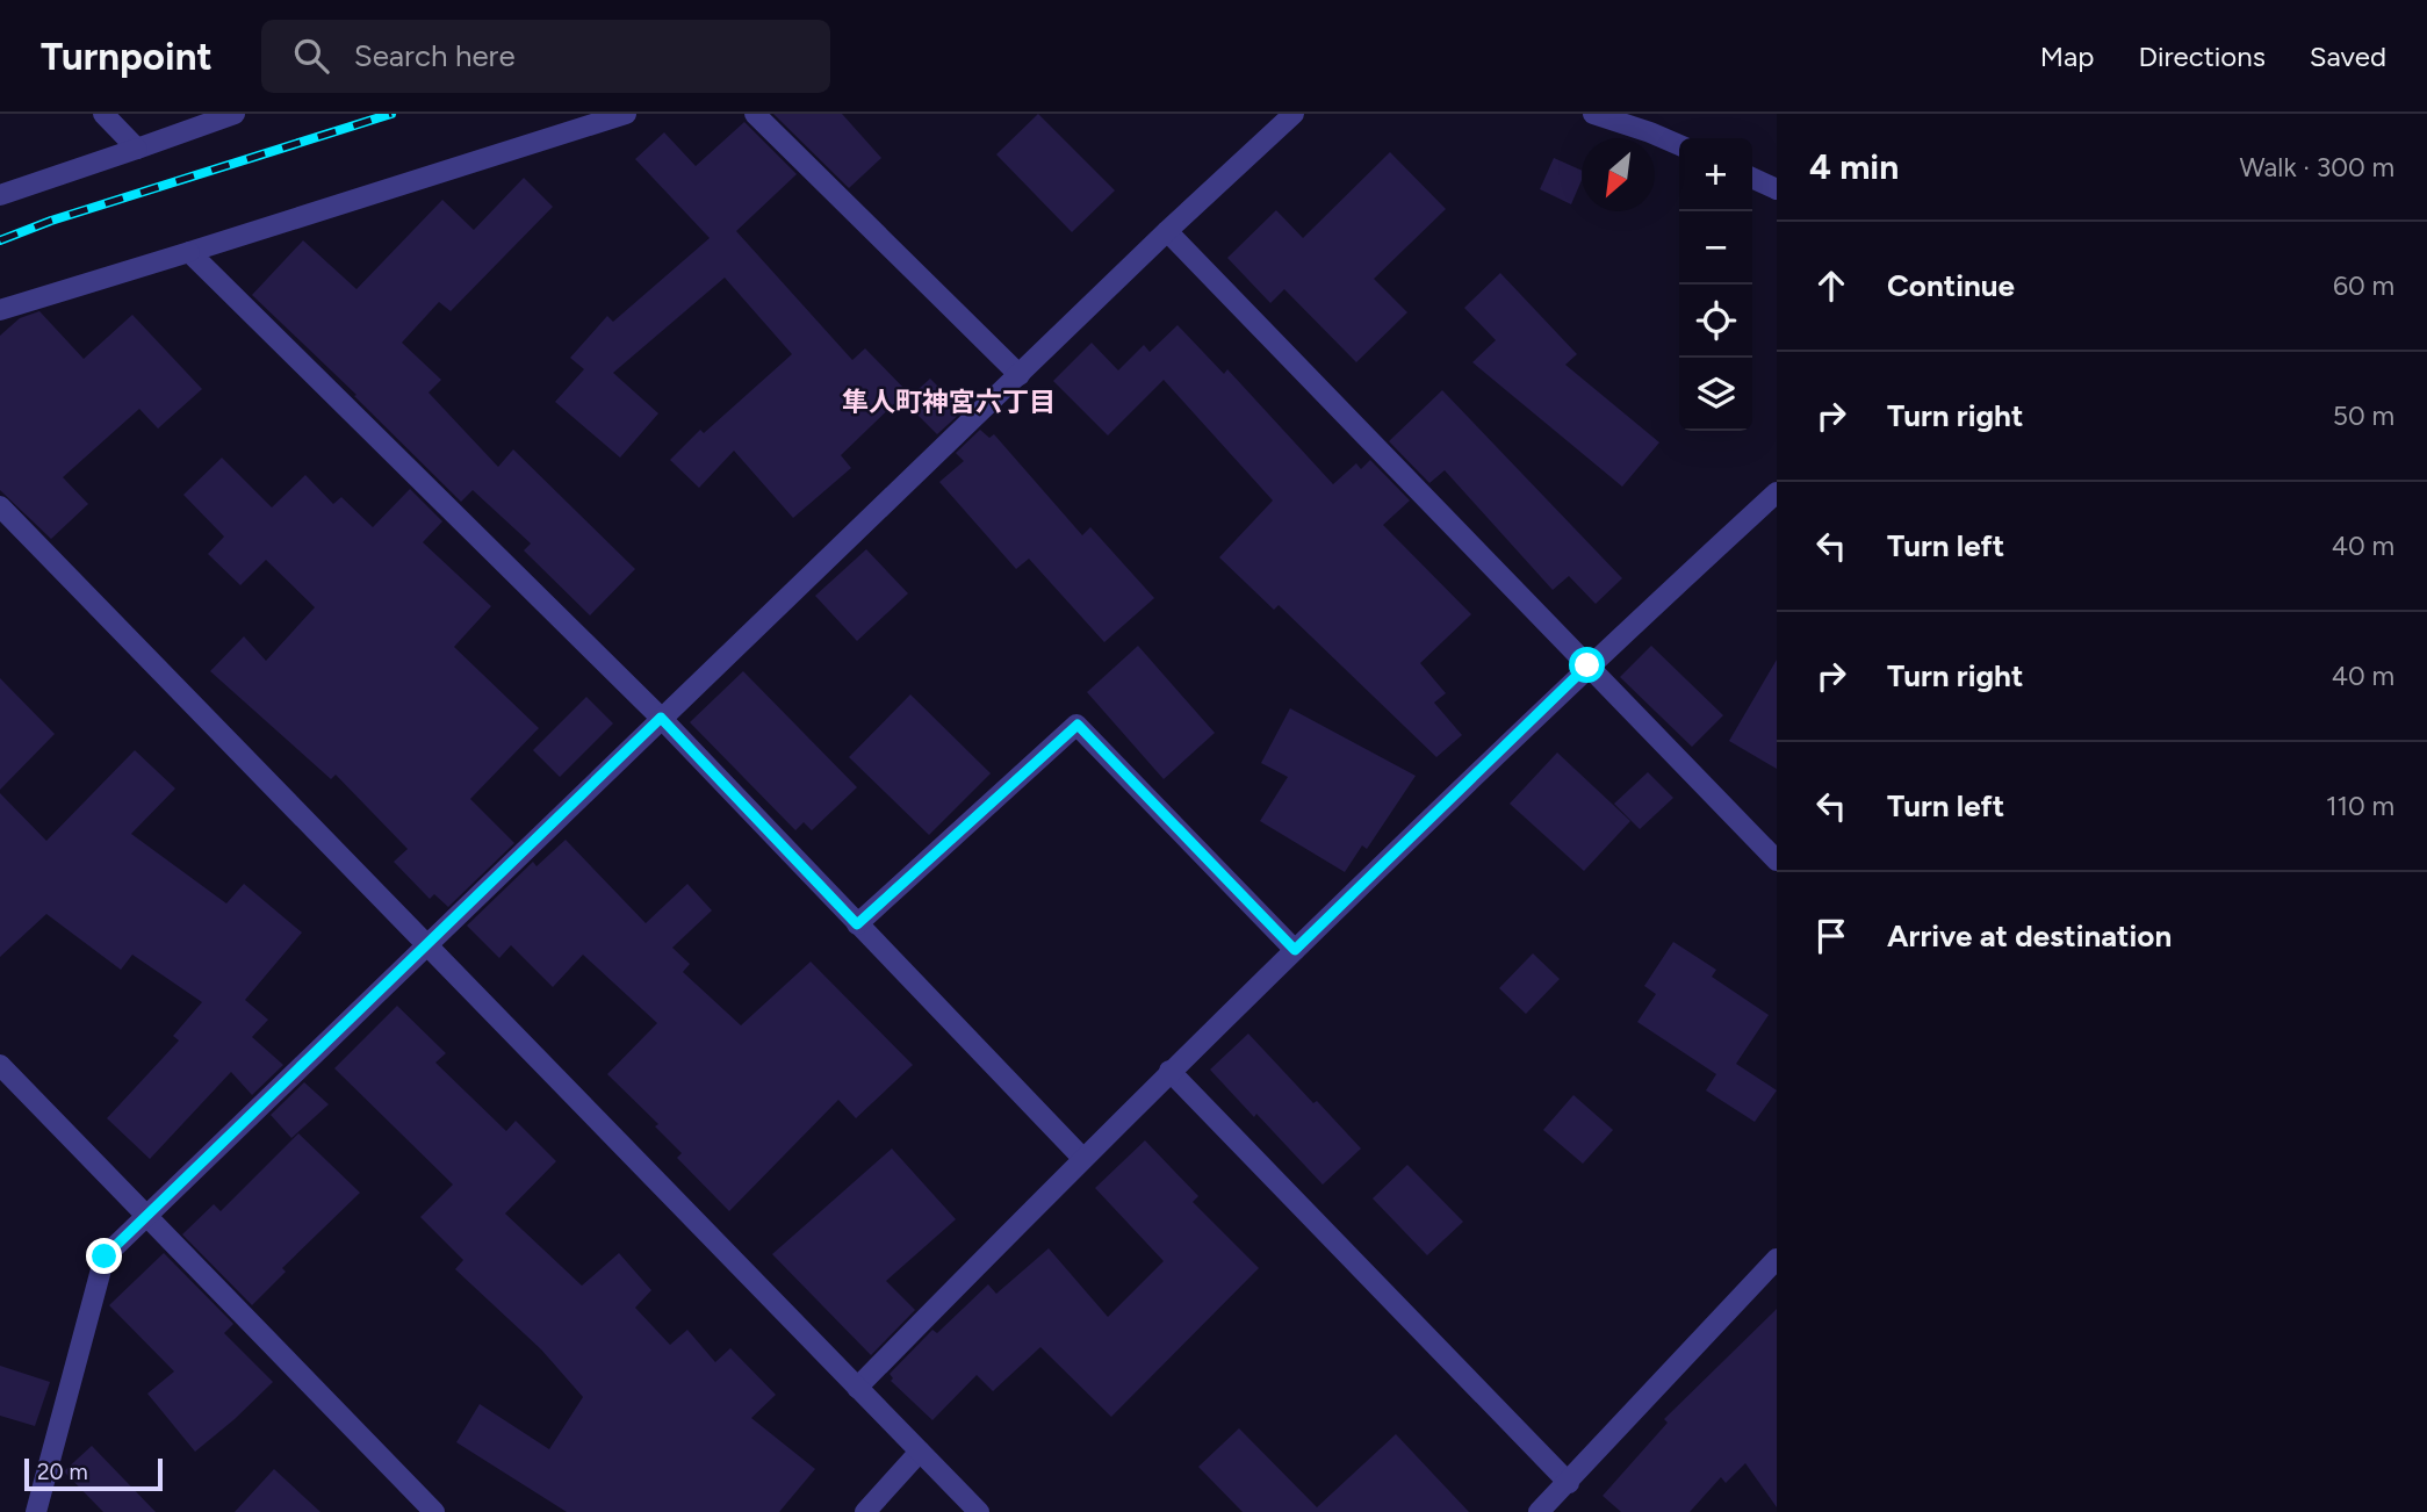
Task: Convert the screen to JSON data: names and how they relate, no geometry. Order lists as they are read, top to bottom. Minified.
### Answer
{"districts":["隼人町神宮六丁目"],"scale_bar":"20 m","north":"bottom left","page":{"header":"Turnpoint","search":"Search here","nav":["Map","Directions","Saved"],"heading":["4 min","Walk · 300 m"],"map_buttons":["+","−"],"list":[["Continue","60 m"],["Turn right","50 m"],["Turn left","40 m"],["Turn right","40 m"],["Turn left","110 m"],"Arrive at destination"],"scale":"20 m"}}
